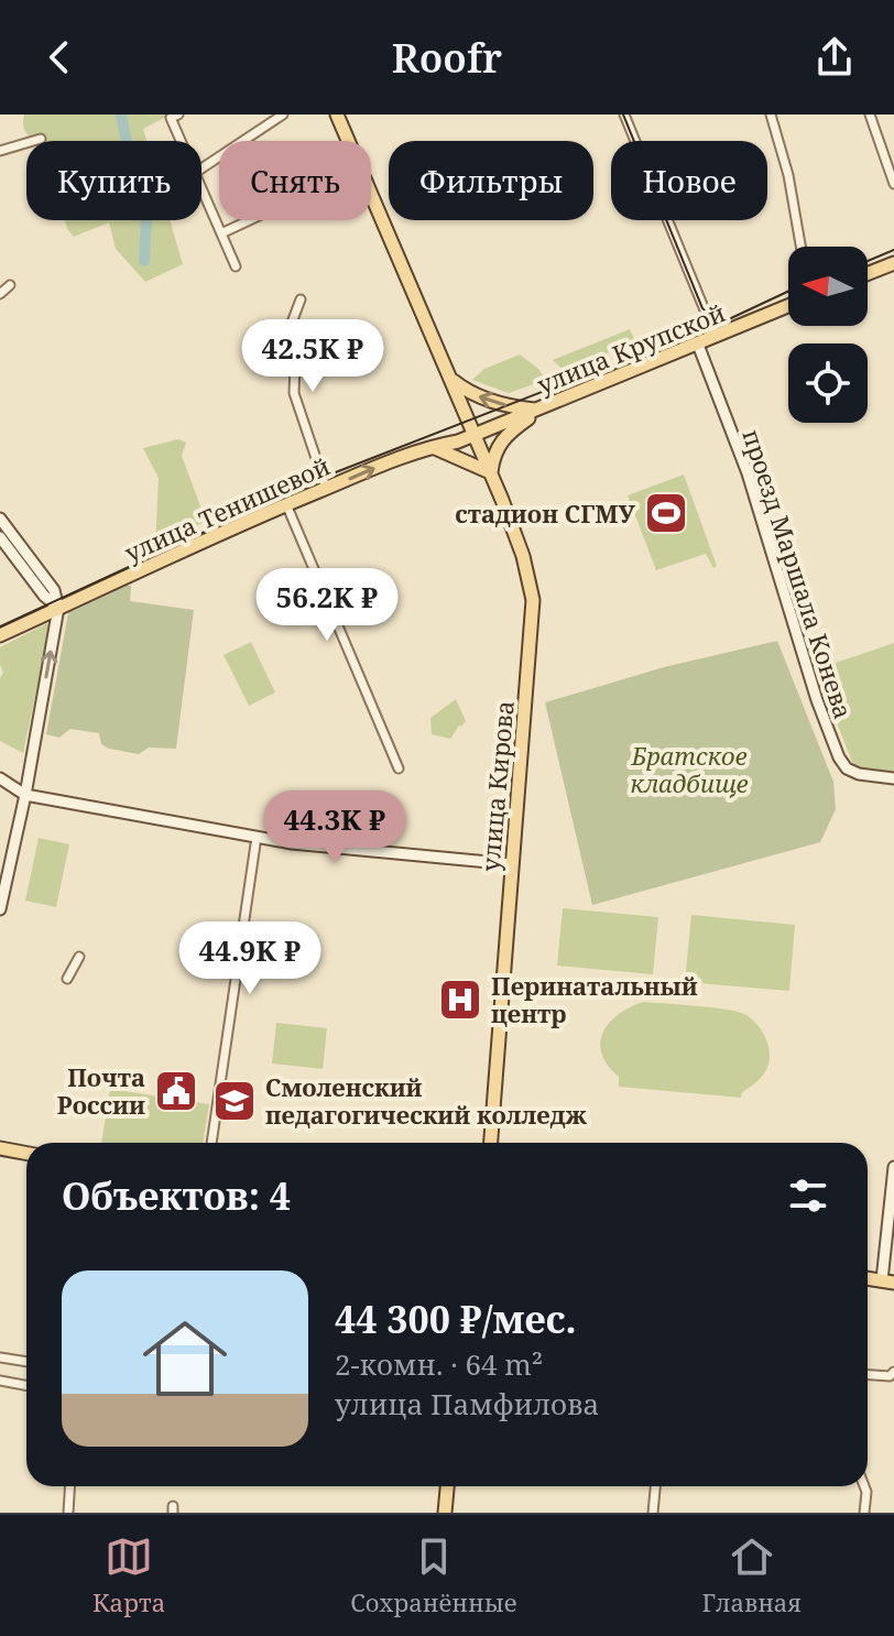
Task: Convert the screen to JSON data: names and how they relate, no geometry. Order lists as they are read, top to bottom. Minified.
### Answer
{"streets":{"main road":["улица Крупской","улица Тенишевой","улица Кирова"],"street":["проезд Маршала Конева"]},"crossings":[["улица Крупской","улица Тенишевой"],["улица Крупской","проезд Маршала Конева"],["улица Крупской","улица Кирова"],["улица Тенишевой","улица Кирова"]],"parks":["Братское кладбище"],"places":{"sports":["стадион СГМУ"],"hospital":["Перинатальный центр"],"public building":["Почта России"],"school or university":["Смоленский педагогический колледж"]},"north":"left","page":{"header":"Roofr","chip":["Купить","Снять","Фильтры","Новое"],"price":["42.5K ₽","56.2K ₽","44.3K ₽","44.9K ₽"],"heading":"Объектов: 4","list":[{"name":"44 300 ₽/мес.","note":"2-комн. · 64 m² · улица Памфилова"}],"tabs":["Карта","Сохранённые","Главная"]}}
